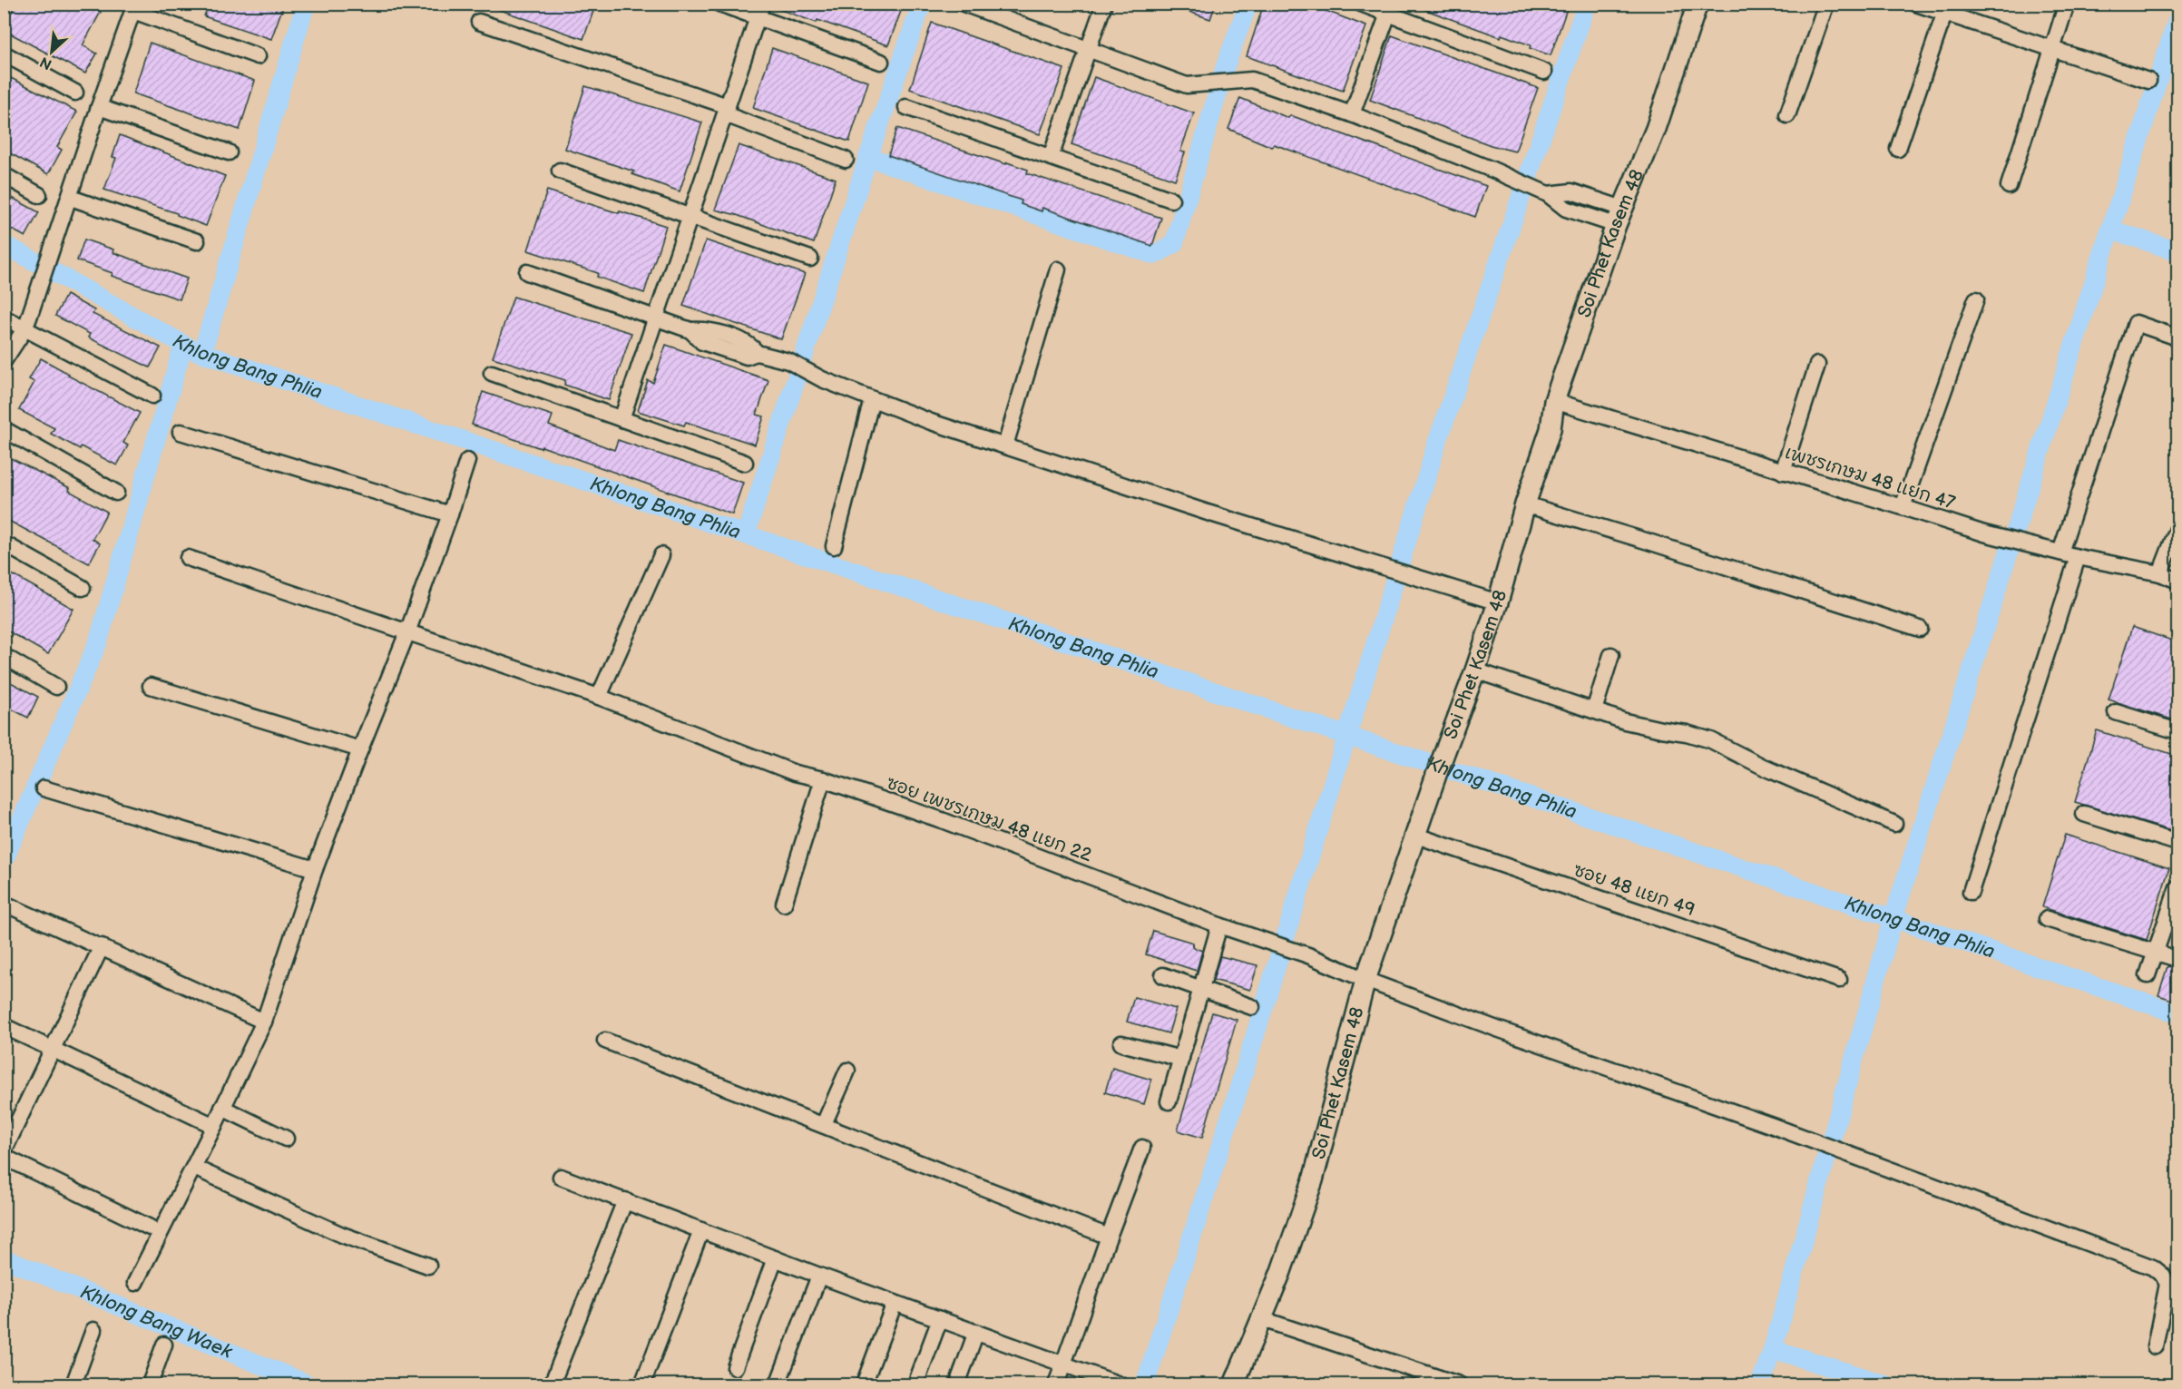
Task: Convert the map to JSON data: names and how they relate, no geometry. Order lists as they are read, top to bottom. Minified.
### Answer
{"streets":{"street":["Soi Phet Kasem 48","เพชรเกษม 48 แยก 47","ซอย เพชรเกษม 48 แยก 22","ซอย 48 แยก 49"]},"crossings":[["Soi Phet Kasem 48","เพชรเกษม 48 แยก 47"],["Soi Phet Kasem 48","ซอย เพชรเกษม 48 แยก 22"],["Soi Phet Kasem 48","ซอย 48 แยก 49"]],"water":["Khlong Bang Phlia","Khlong Bang Waek"],"north":"bottom left"}
